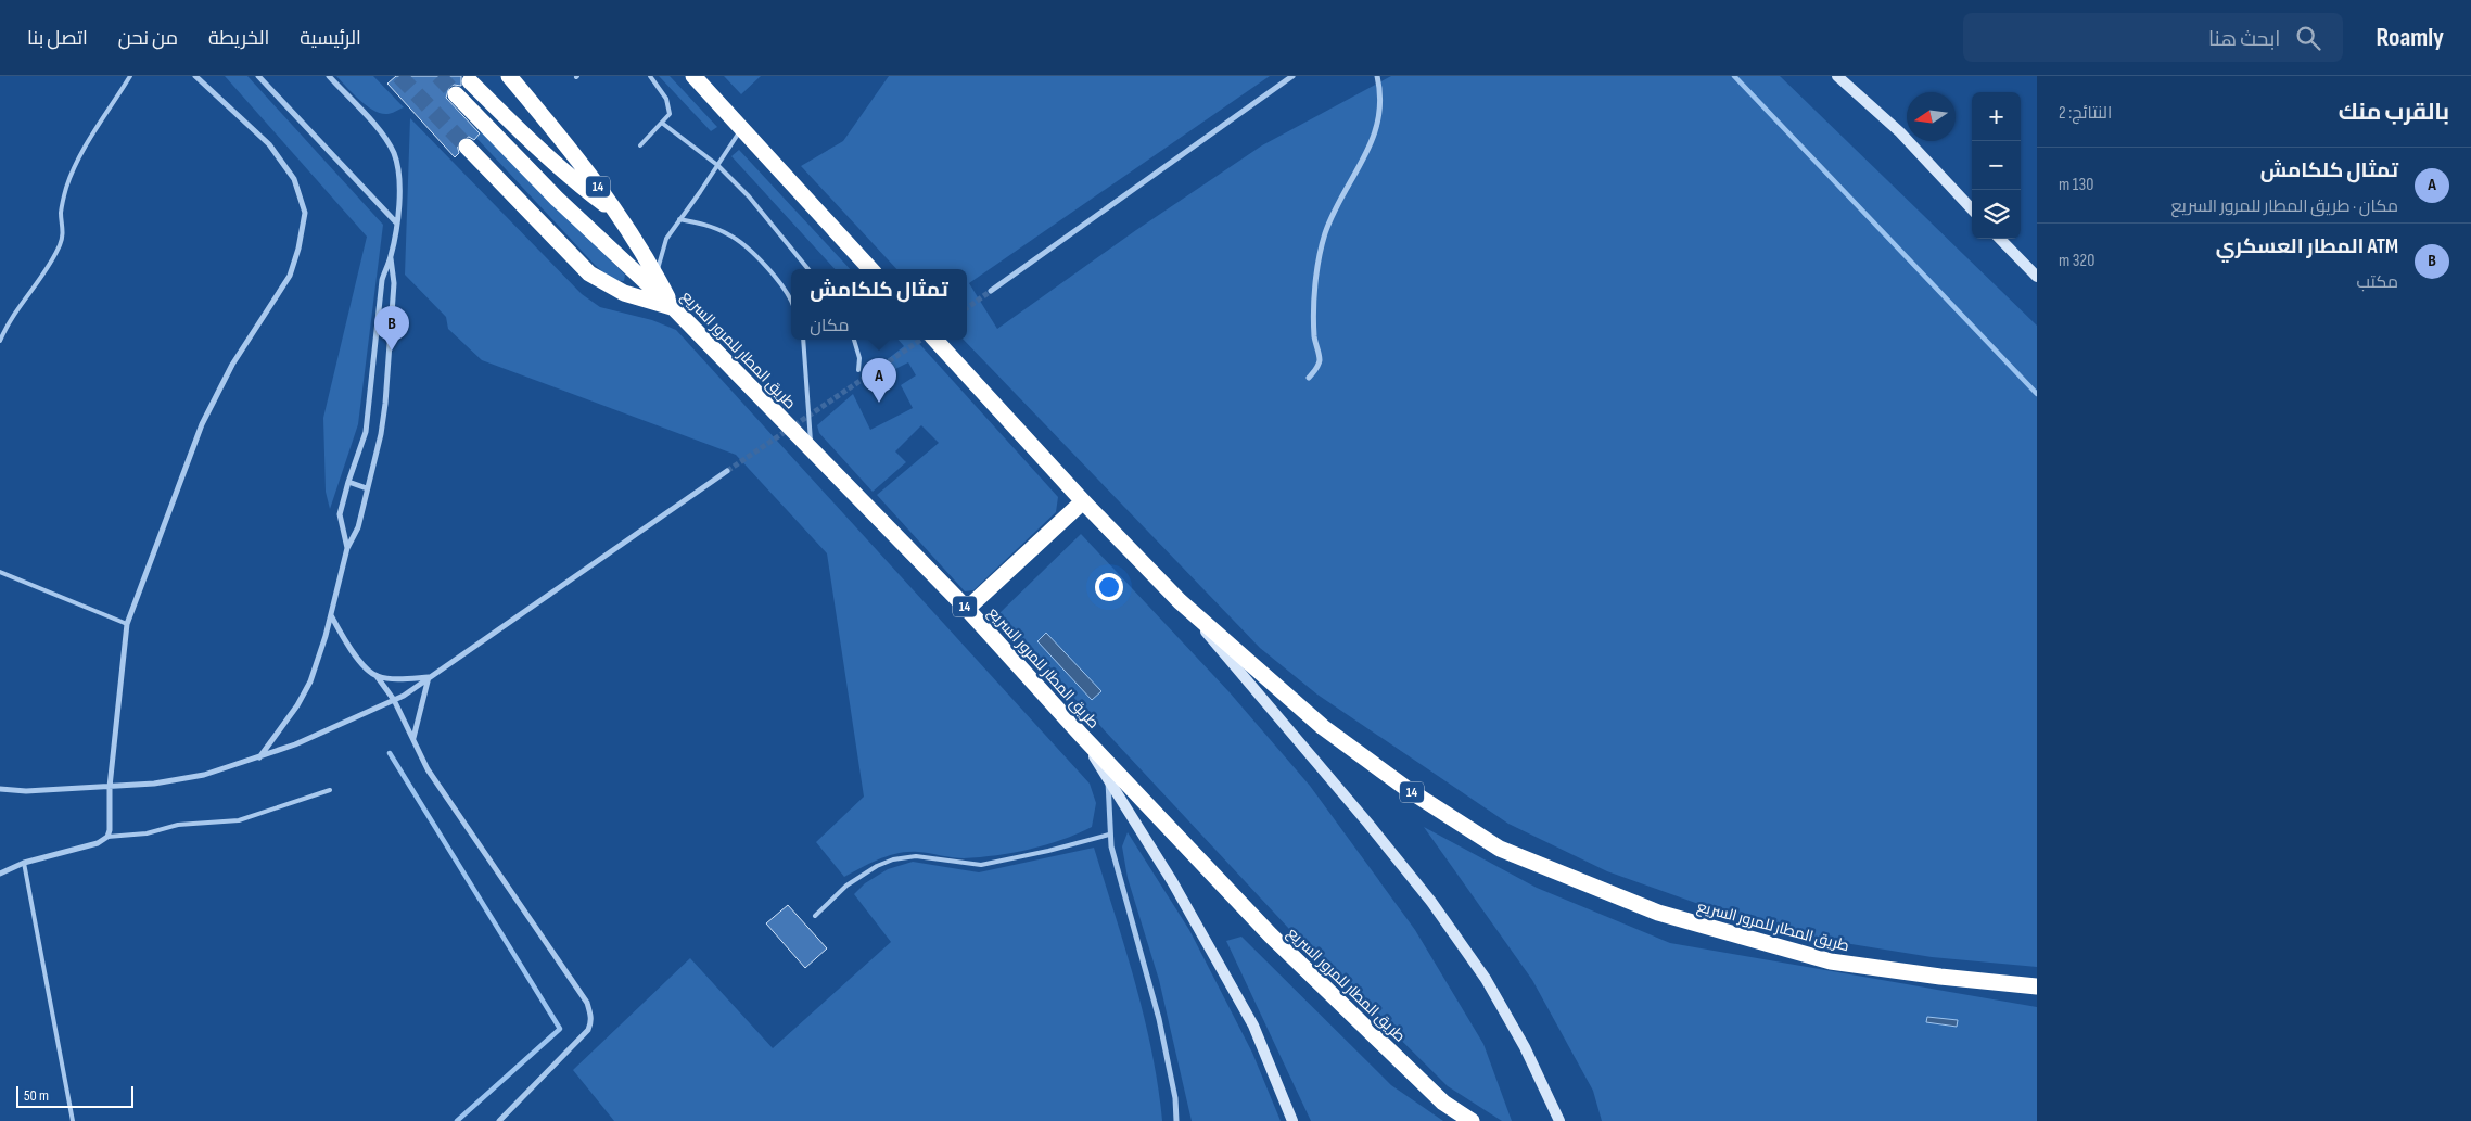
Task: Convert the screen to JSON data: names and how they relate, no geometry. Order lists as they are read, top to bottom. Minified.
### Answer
{"streets":{"highway":["14","طريق المطار للمرور السريع"]},"crossings":[["14","طريق المطار للمرور السريع"]],"scale_bar":"50 m","north":"left","page":{"header":"Roamly","search":"ابحث هنا","nav":["الرئيسية","الخريطة","من نحن","اتصل بنا"],"heading":["بالقرب منك","النتائج: 2"],"map_buttons":["+","−"],"list":[{"mark":"A","name":"تمثال كلكامش","note":"مكان · طريق المطار للمرور السريع","value":"130 m"},{"mark":"B","name":"ATM المطار العسكري","note":"مكتب","value":"320 m"}],"popup":["تمثال كلكامش","مكان"],"pins":["B","A"],"scale":"50 m"}}
